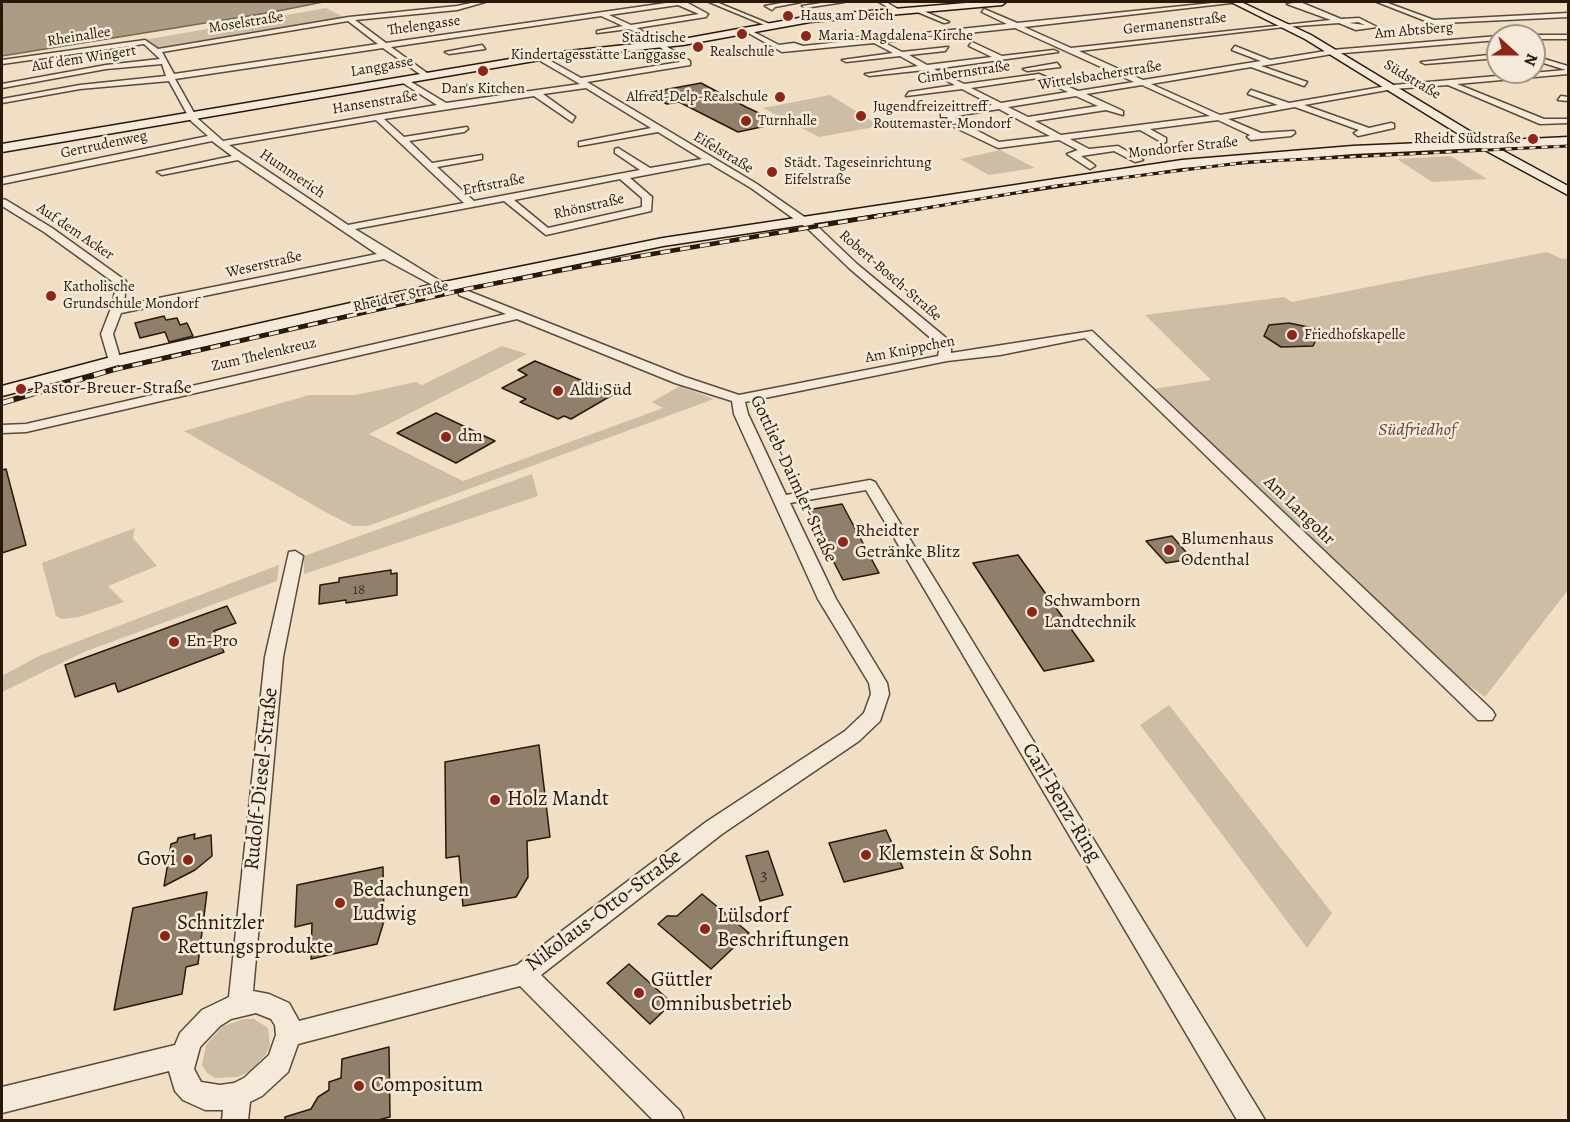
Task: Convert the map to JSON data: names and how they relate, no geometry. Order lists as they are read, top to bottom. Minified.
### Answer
{"streets":{"street":["Moselstraße","Germanenstraße","Thelengasse","Am Abtsberg","Rheinallee","Auf dem Wingert","Langgasse","Cimbernstraße","Wittelsbacherstraße","Südstraße","Hansenstraße","Gertrudenweg","Mondorfer Straße","Eifelstraße","Hummerich","Erftstraße","Rhönstraße","Auf dem Acker","Weserstraße","Robert-Bosch-Straße","Rheidter Straße","Am Knippchen","Zum Thelenkreuz","Gottlieb-Daimler-Straße","Am Langohr","Rudolf-Diesel-Straße","Carl-Benz-Ring","Nikolaus-Otto-Straße"]},"crossings":[["Moselstraße","Rheinallee"],["Moselstraße","Hummerich"],["Germanenstraße","Südstraße"],["Thelengasse","Hummerich"],["Am Abtsberg","Wittelsbacherstraße"],["Am Abtsberg","Südstraße"],["Rheinallee","Hummerich"],["Auf dem Wingert","Hummerich"],["Langgasse","Hansenstraße"],["Langgasse","Eifelstraße"],["Langgasse","Hummerich"],["Cimbernstraße","Wittelsbacherstraße"],["Wittelsbacherstraße","Südstraße"],["Südstraße","Mondorfer Straße"],["Hansenstraße","Gertrudenweg"],["Hansenstraße","Eifelstraße"],["Hansenstraße","Hummerich"],["Gertrudenweg","Hummerich"],["Mondorfer Straße","Eifelstraße"],["Mondorfer Straße","Robert-Bosch-Straße"],["Mondorfer Straße","Rheidter Straße"],["Eifelstraße","Erftstraße"],["Eifelstraße","Robert-Bosch-Straße"],["Eifelstraße","Rheidter Straße"],["Hummerich","Erftstraße"],["Hummerich","Weserstraße"],["Hummerich","Rheidter Straße"],["Erftstraße","Rhönstraße"],["Auf dem Acker","Weserstraße"],["Auf dem Acker","Rheidter Straße"],["Robert-Bosch-Straße","Rheidter Straße"],["Robert-Bosch-Straße","Am Knippchen"],["Am Knippchen","Gottlieb-Daimler-Straße"],["Am Knippchen","Am Langohr"],["Zum Thelenkreuz","Gottlieb-Daimler-Straße"],["Gottlieb-Daimler-Straße","Carl-Benz-Ring"],["Gottlieb-Daimler-Straße","Nikolaus-Otto-Straße"],["Rudolf-Diesel-Straße","Nikolaus-Otto-Straße"]],"parks":["Südfriedhof"],"places":["Haus am Deich","Realschule","Maria-Magdalena-Kirche","Städtische Kindertagesstätte Langgasse","Dan's Kitchen","Alfred-Delp-Realschule","Jugendfreizeittreff Routemaster-Mondorf","Turnhalle","Rheidt Südstraße","Städt. Tageseinrichtung Eifelstraße","Katholische Grundschule Mondorf","Friedhofskapelle","Pastor-Breuer-Straße","Aldi Süd","dm","Rheidter Getränke Blitz","Blumenhaus Odenthal","Schwamborn Landtechnik","En-Pro","Holz Mandt","Klemstein & Sohn","Govi","Bedachungen Ludwig","Lülsdorf Beschriftungen","Schnitzler Rettungsprodukte","Güttler Omnibusbetrieb","Compositum"],"house_numbers":["18","3"],"north":"right"}
